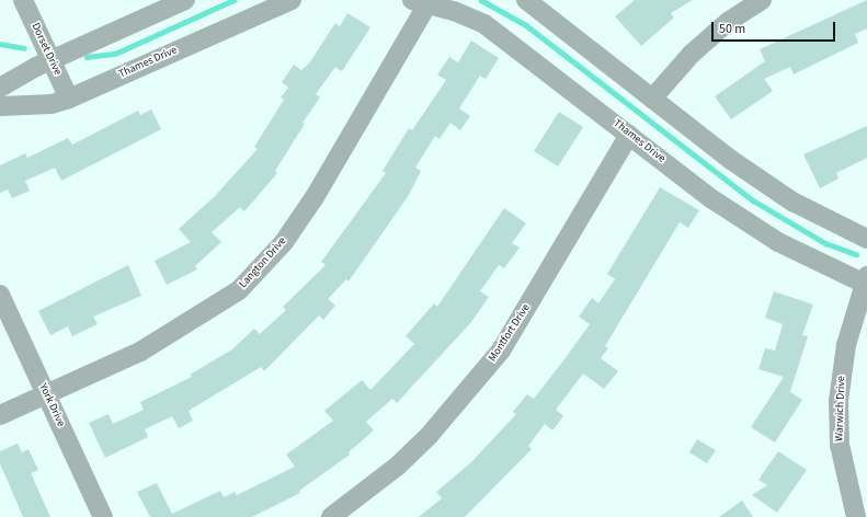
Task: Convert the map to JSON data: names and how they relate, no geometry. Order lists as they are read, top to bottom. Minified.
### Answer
{"streets":{"street":["Dorset Drive","Thames Drive","Langton Drive","Montfort Drive","York Drive","Warwich Drive"]},"crossings":[["Dorset Drive","Thames Drive"],["Thames Drive","Langton Drive"],["Thames Drive","Montfort Drive"],["Thames Drive","Warwich Drive"],["Langton Drive","York Drive"]],"scale_bar":"50 m"}
